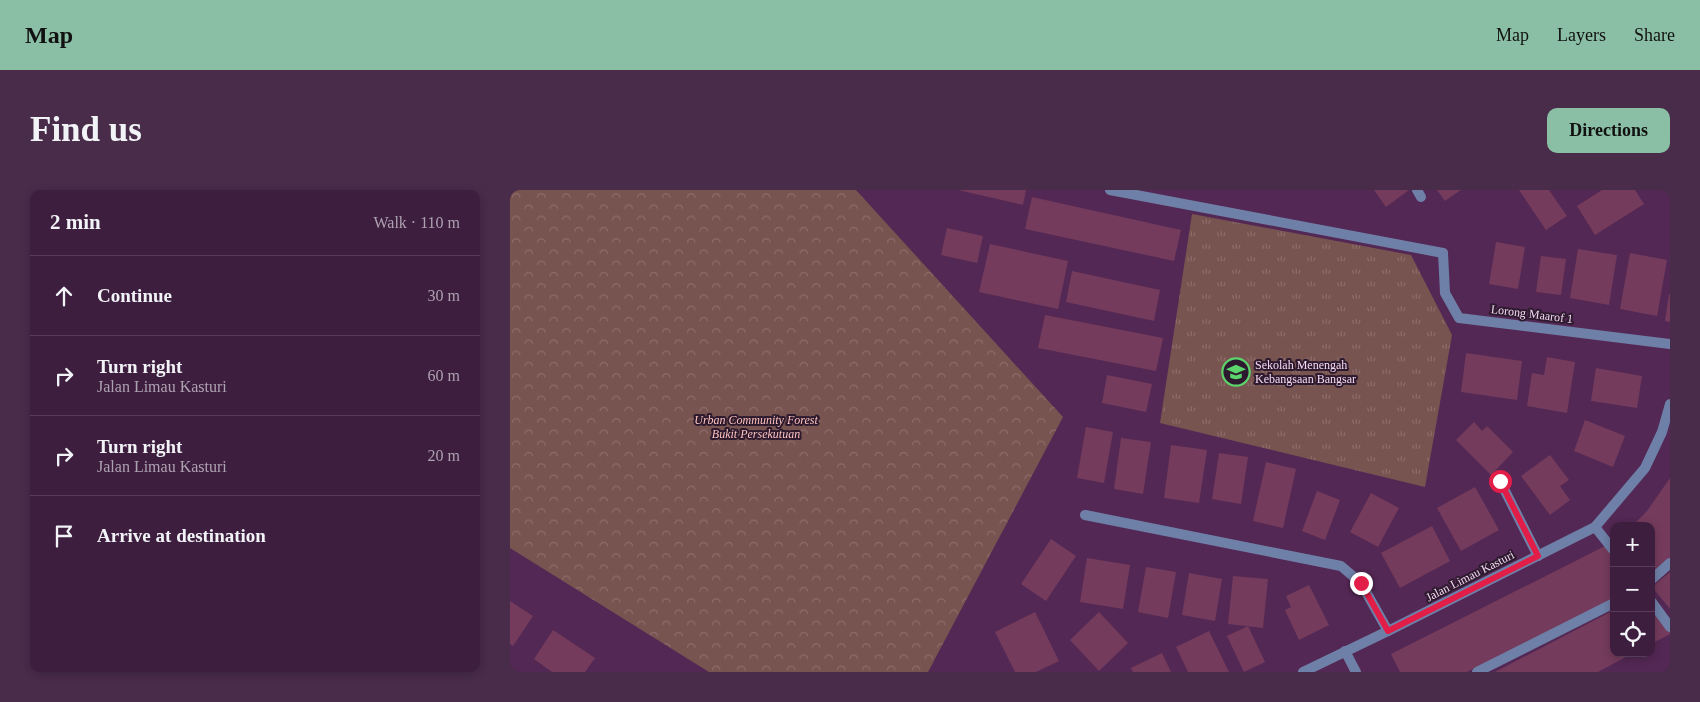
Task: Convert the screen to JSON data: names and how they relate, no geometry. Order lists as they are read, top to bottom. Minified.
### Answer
{"streets":{"street":["Lorong Maarof 1","Jalan Limau Kasturi"]},"parks":["Urban Community Forest Bukit Persekutuan"],"places":{"school or university":["Sekolah Menengah Kebangsaan Bangsar"]},"page":{"header":"Map","nav":["Map","Layers","Share"],"buttons":"Directions","title":"Find us","heading":["2 min","Walk · 110 m"],"list":[["Continue","30 m"],["Turn right","Jalan Limau Kasturi","60 m"],["Turn right","Jalan Limau Kasturi","20 m"],"Arrive at destination"],"map_buttons":["+","−"]}}
